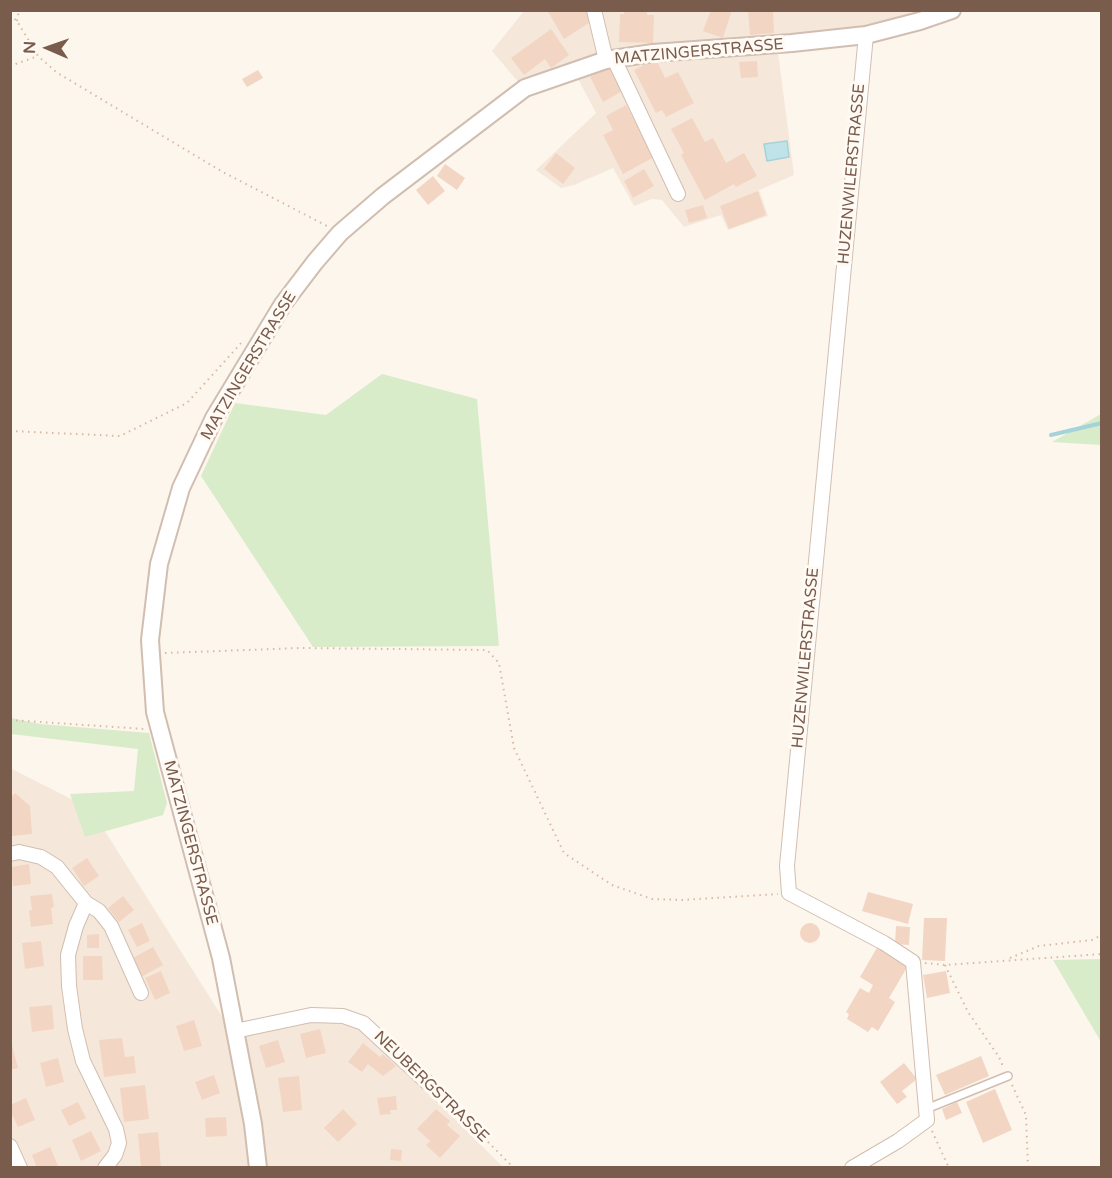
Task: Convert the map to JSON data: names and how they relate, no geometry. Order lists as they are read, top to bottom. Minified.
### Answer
{"streets":{"street":["MATZINGERSTRASSE","HUZENWILERSTRASSE","NEUBERGSTRASSE"]},"crossings":[["MATZINGERSTRASSE","HUZENWILERSTRASSE"],["MATZINGERSTRASSE","NEUBERGSTRASSE"]],"north":"left"}
